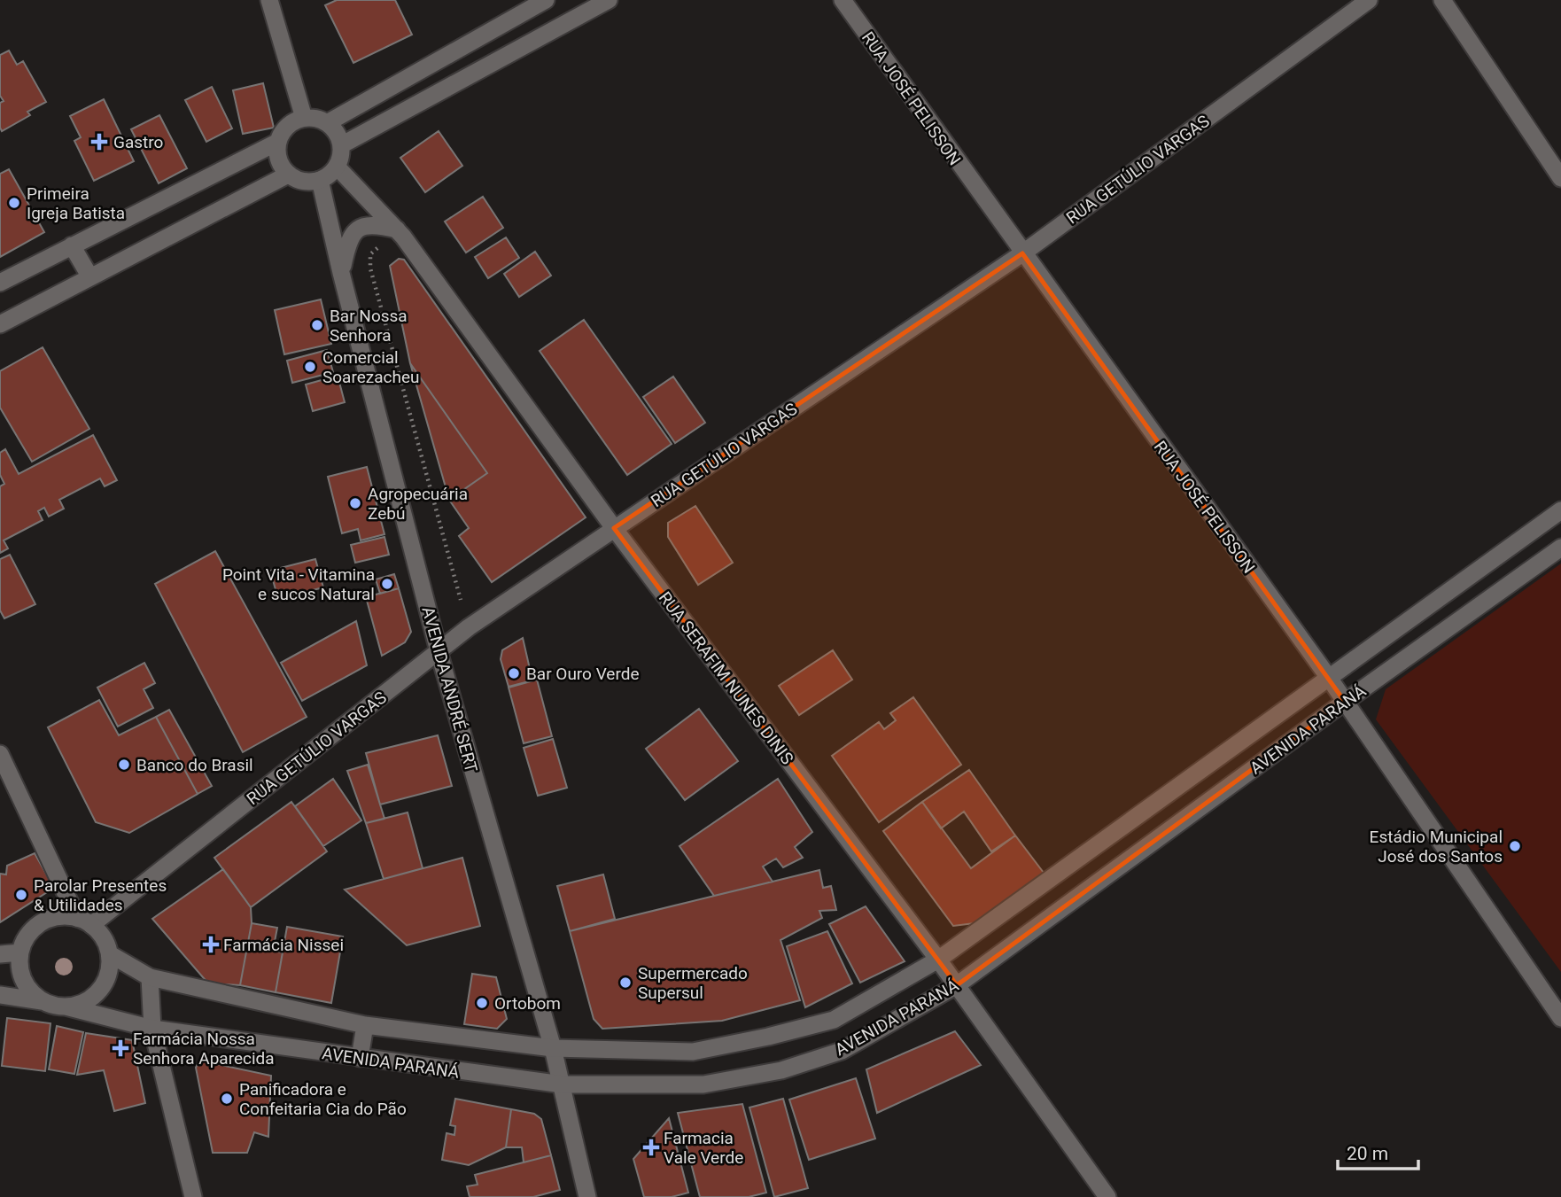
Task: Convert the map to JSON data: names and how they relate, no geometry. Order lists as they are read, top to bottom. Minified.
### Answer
{"streets":{"street":["RUA JOSÉ PELISSON","RUA GETÚLIO VARGAS","RUA SERAFIM NUNES DINIS","AVENIDA ANDRÉ SERT","AVENIDA PARANÁ"]},"crossings":[["RUA JOSÉ PELISSON","RUA GETÚLIO VARGAS"],["RUA JOSÉ PELISSON","AVENIDA PARANÁ"],["RUA GETÚLIO VARGAS","RUA SERAFIM NUNES DINIS"],["RUA GETÚLIO VARGAS","AVENIDA ANDRÉ SERT"],["RUA GETÚLIO VARGAS","AVENIDA PARANÁ"],["RUA SERAFIM NUNES DINIS","AVENIDA ANDRÉ SERT"],["RUA SERAFIM NUNES DINIS","AVENIDA PARANÁ"],["AVENIDA ANDRÉ SERT","AVENIDA PARANÁ"]],"places":{"health":["Gastro","Farmácia Nissei","Farmácia Nossa Senhora Aparecida","Farmacia Vale Verde"],"other":["Primeira Igreja Batista","Bar Nossa Senhora","Comercial Soarezacheu","Agropecuária Zebú","Point Vita - Vitamina e sucos Natural","Bar Ouro Verde","Banco do Brasil","Estádio Municipal José dos Santos","Parolar Presentes & Utilidades","Supermercado Supersul","Ortobom","Panificadora e Confeitaria Cia do Pão"]},"scale_bar":"20 m"}
